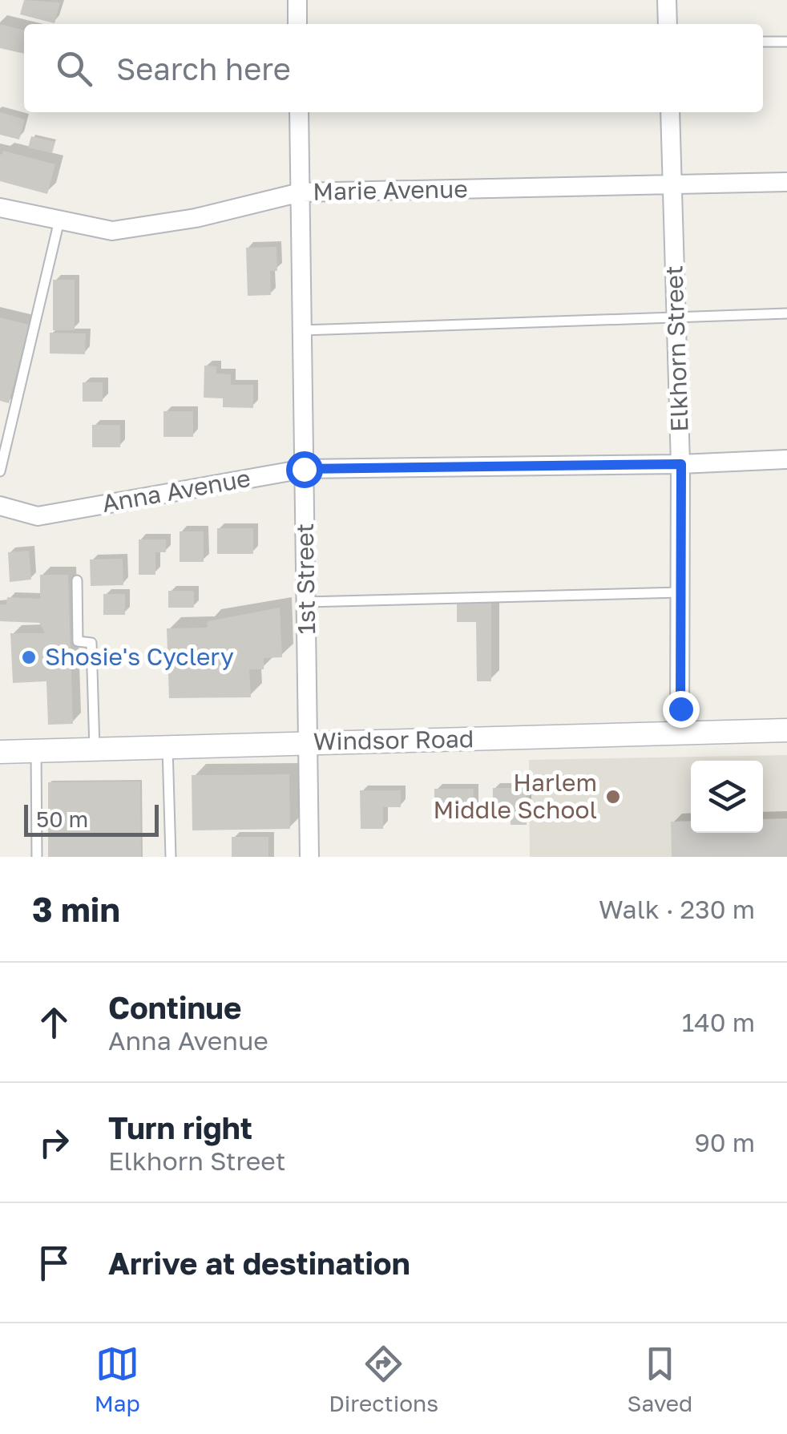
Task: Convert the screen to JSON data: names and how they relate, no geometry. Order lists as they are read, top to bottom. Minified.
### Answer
{"streets":{"street":["Marie Avenue","Elkhorn Street","Anna Avenue","1st Street","Windsor Road"]},"crossings":[["Marie Avenue","Elkhorn Street"],["Marie Avenue","1st Street"],["Elkhorn Street","Anna Avenue"],["Elkhorn Street","Windsor Road"],["Anna Avenue","1st Street"],["1st Street","Windsor Road"]],"places":["Shosie's Cyclery","Harlem Middle School"],"scale_bar":"50 m","page":{"search":"Search here","scale":"50 m","heading":["3 min","Walk · 230 m"],"list":[["Continue","Anna Avenue","140 m"],["Turn right","Elkhorn Street","90 m"],"Arrive at destination"],"nav":["Map","Directions","Saved"]}}
